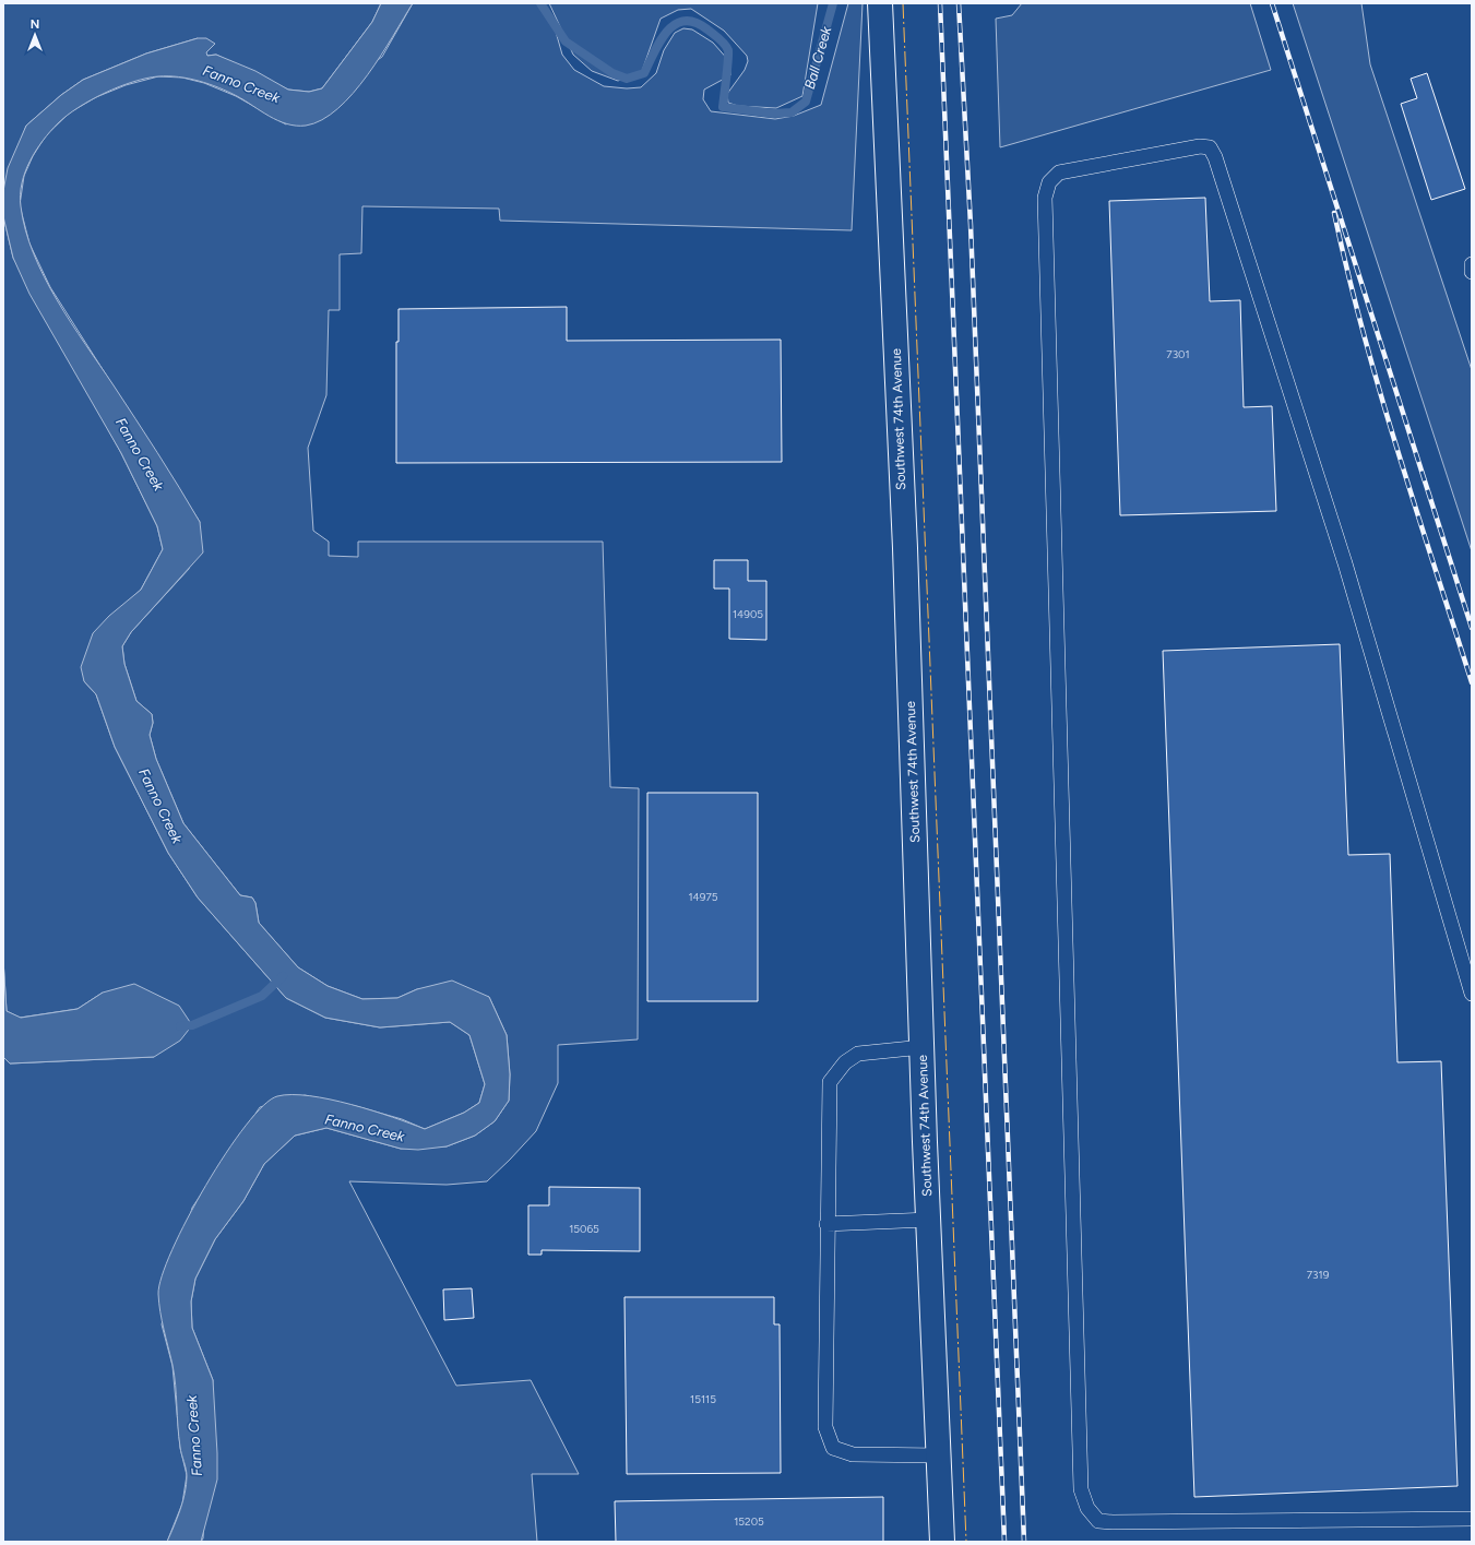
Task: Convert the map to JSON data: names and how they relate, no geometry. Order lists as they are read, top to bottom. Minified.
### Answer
{"streets":{"street":["Southwest 74th Avenue"]},"water":["Ball Creek","Fanno Creek"],"house_numbers":["7301","14905","14975","15065","7319","15115","15205"],"north":"top"}
